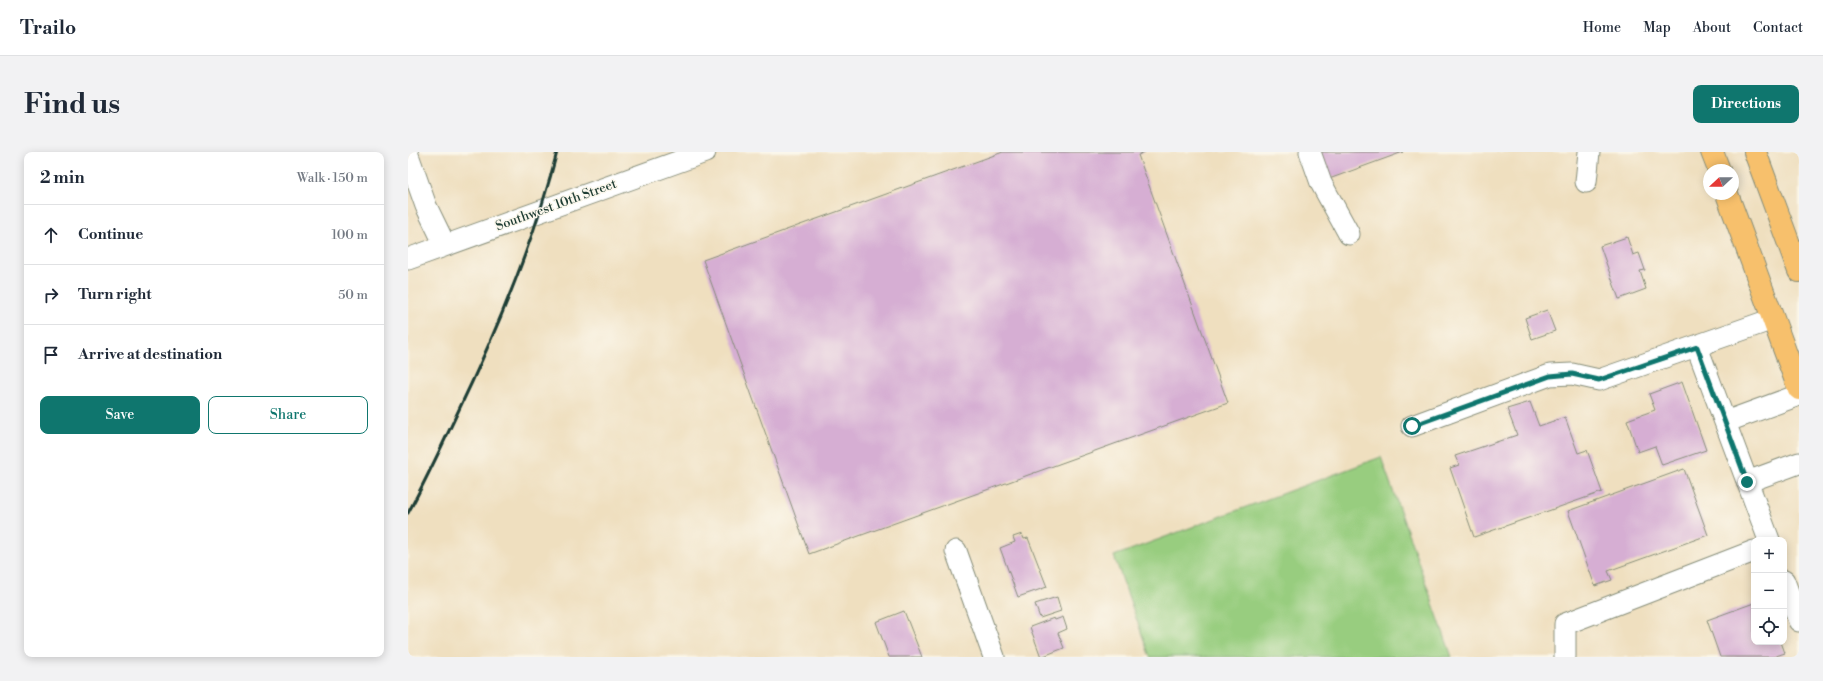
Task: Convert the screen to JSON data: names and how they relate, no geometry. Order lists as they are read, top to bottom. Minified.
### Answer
{"streets":{"street":["Southwest 10th Street"]},"north":"left","page":{"header":"Trailo","nav":["Home","Map","About","Contact"],"buttons":["Directions",["Save","Share"]],"title":"Find us","heading":["2 min","Walk · 150 m"],"list":[["Continue","100 m"],["Turn right","50 m"],"Arrive at destination"],"map_buttons":["+","−"]}}
